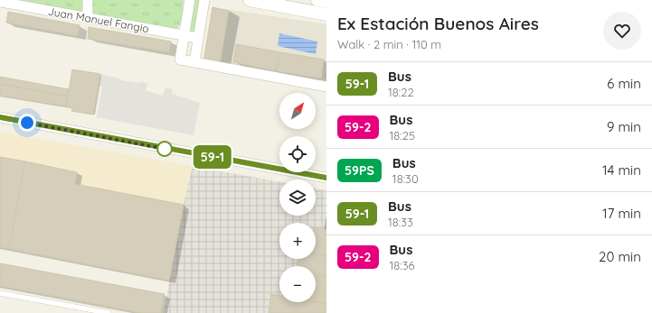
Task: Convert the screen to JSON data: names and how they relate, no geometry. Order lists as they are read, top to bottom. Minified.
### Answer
{"streets":{"street":["Juan Manuel Fangio"]},"lines":["bus line 59-1"],"north":"top right","page":{"on_map":"59-1","heading":["Ex Estación Buenos Aires","Walk · 2 min · 110 m"],"list":[{"mark":"59-1","name":"Bus","note":"18:22","value":"6 min"},{"mark":"59-2","name":"Bus","note":"18:25","value":"9 min"},{"mark":"59PS","name":"Bus","note":"18:30","value":"14 min"},{"mark":"59-1","name":"Bus","note":"18:33","value":"17 min"},{"mark":"59-2","name":"Bus","note":"18:36","value":"20 min"}],"map_buttons":["+","−"]}}
